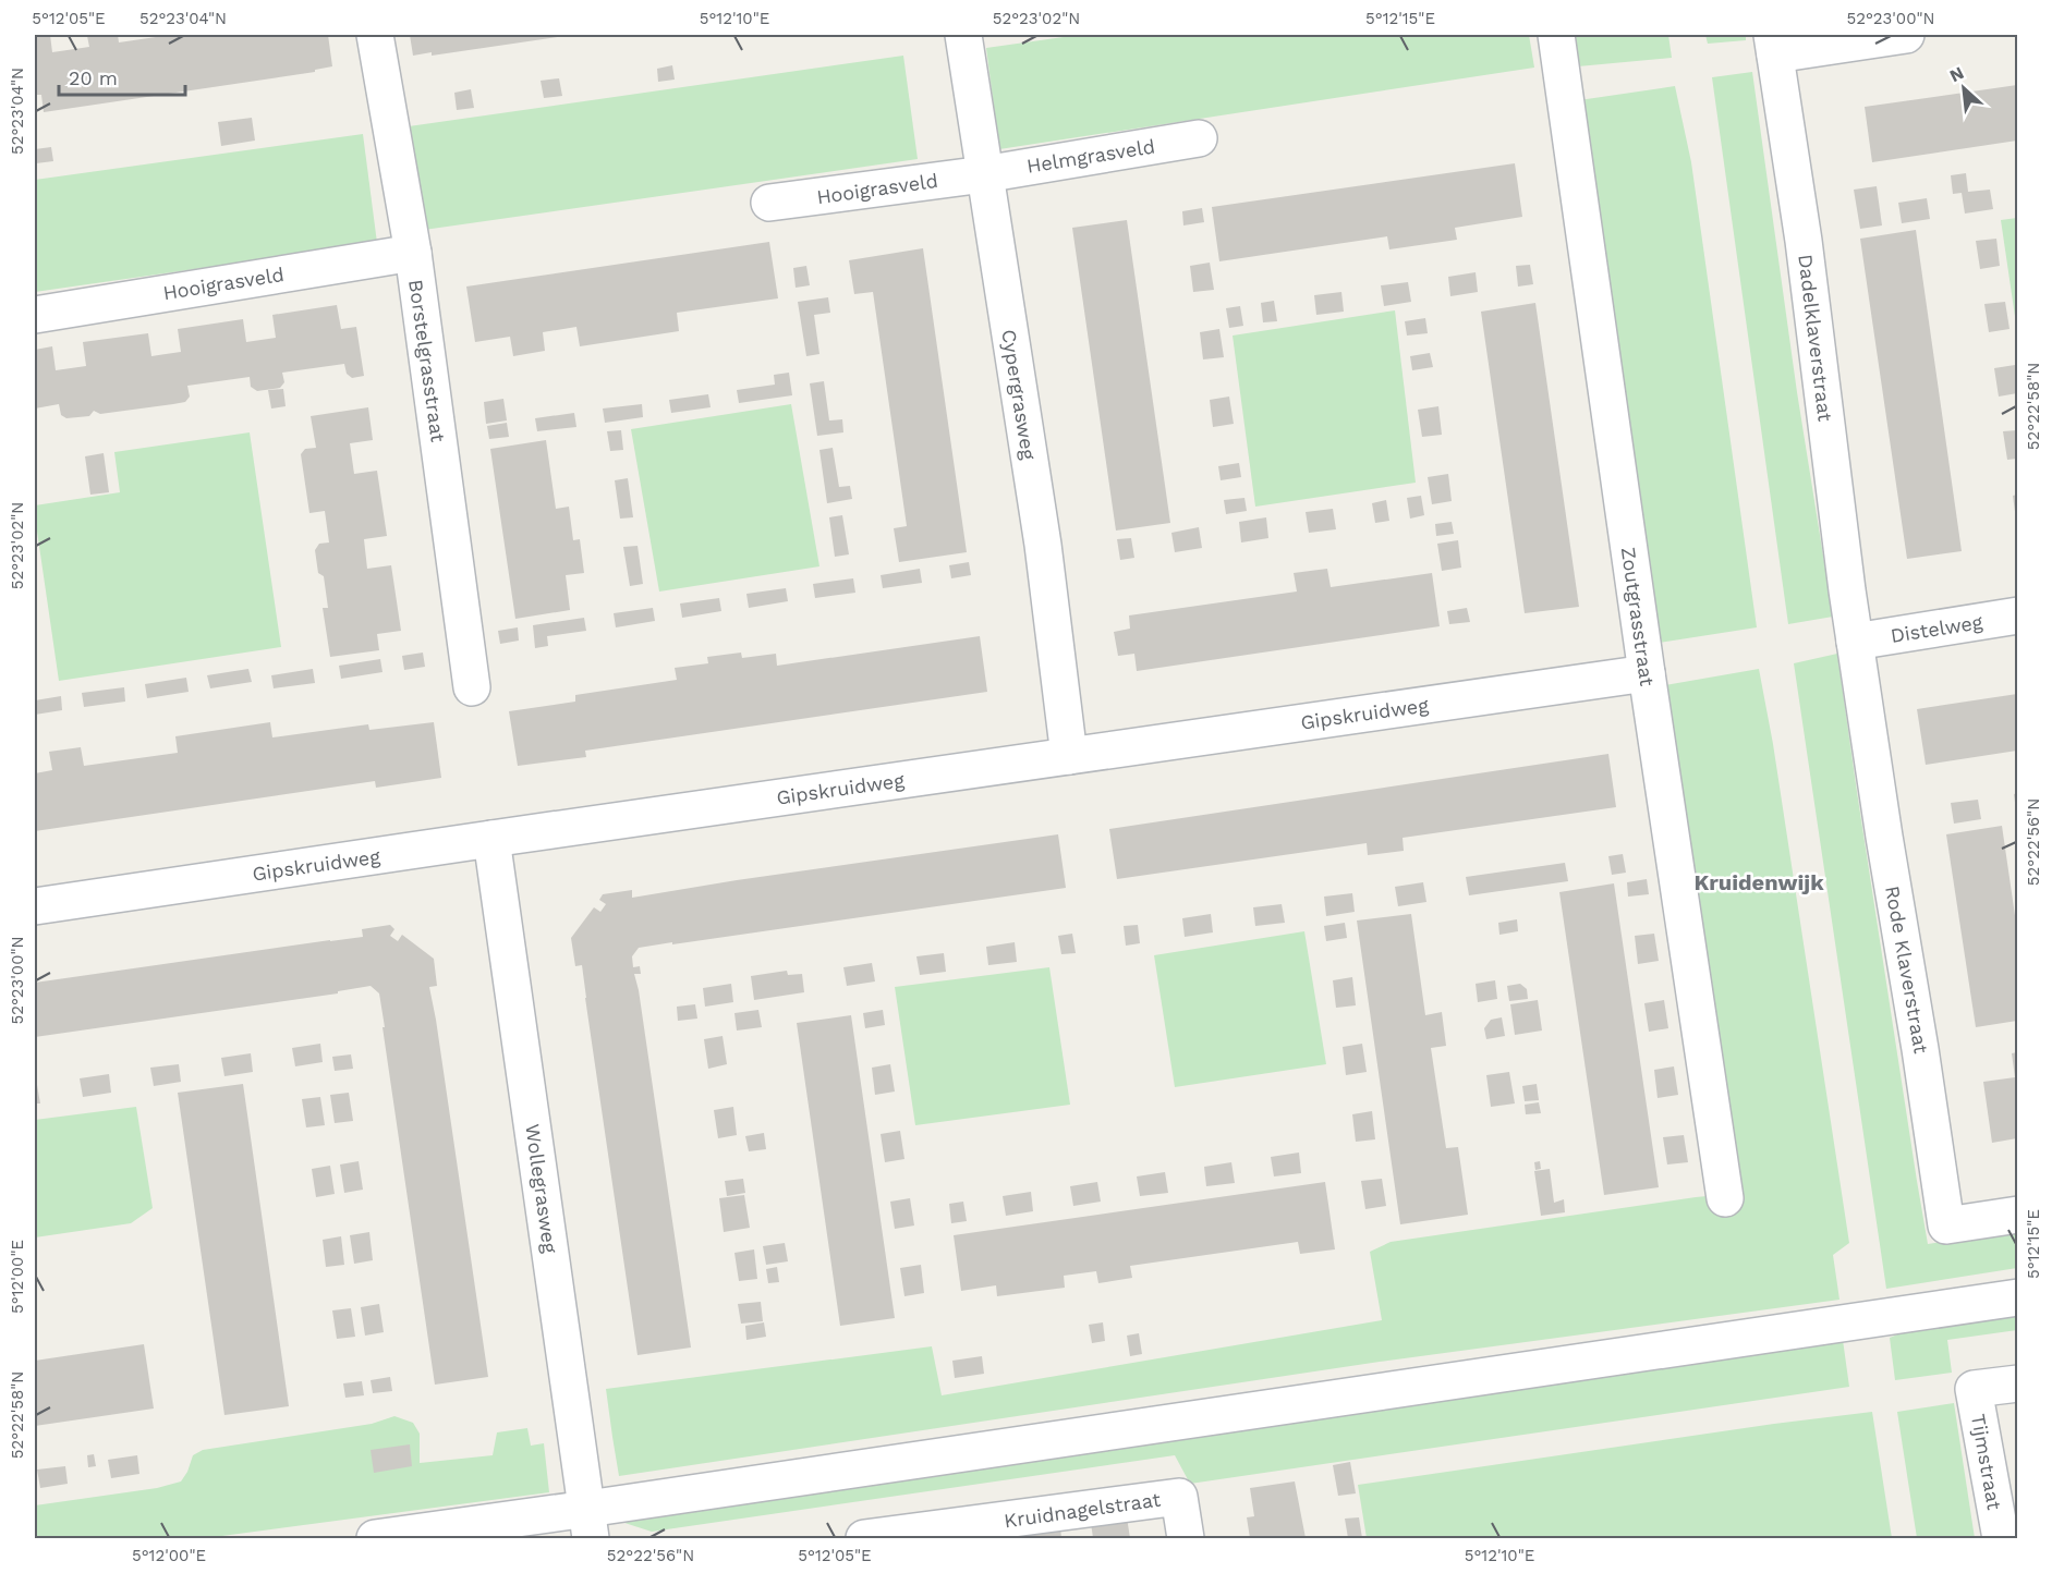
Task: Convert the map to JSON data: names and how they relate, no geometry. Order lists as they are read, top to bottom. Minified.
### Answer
{"streets":{"street":["Helmgrasveld","Hooigrasveld","Dadelklaverstraat","Borstelgrasstraat","Cypergrasweg","Zoutgrasstraat","Distelweg","Gipskruidweg","Rode Klaverstraat","Wollegrasweg","Tijmstraat","Kruidnagelstraat"]},"crossings":[["Helmgrasveld","Hooigrasveld"],["Helmgrasveld","Cypergrasweg"],["Hooigrasveld","Borstelgrasstraat"],["Hooigrasveld","Cypergrasweg"],["Dadelklaverstraat","Distelweg"],["Dadelklaverstraat","Rode Klaverstraat"],["Cypergrasweg","Gipskruidweg"],["Zoutgrasstraat","Gipskruidweg"],["Distelweg","Rode Klaverstraat"],["Gipskruidweg","Wollegrasweg"]],"districts":["Kruidenwijk"],"scale_bar":"20 m","north":"top left","coordinates":["5°12'05\"E","52°23'04\"N","5°12'10\"E","52°23'02\"N","5°12'15\"E","52°23'00\"N","52°22'58\"N","52°22'56\"N","5°12'00\"E"]}
